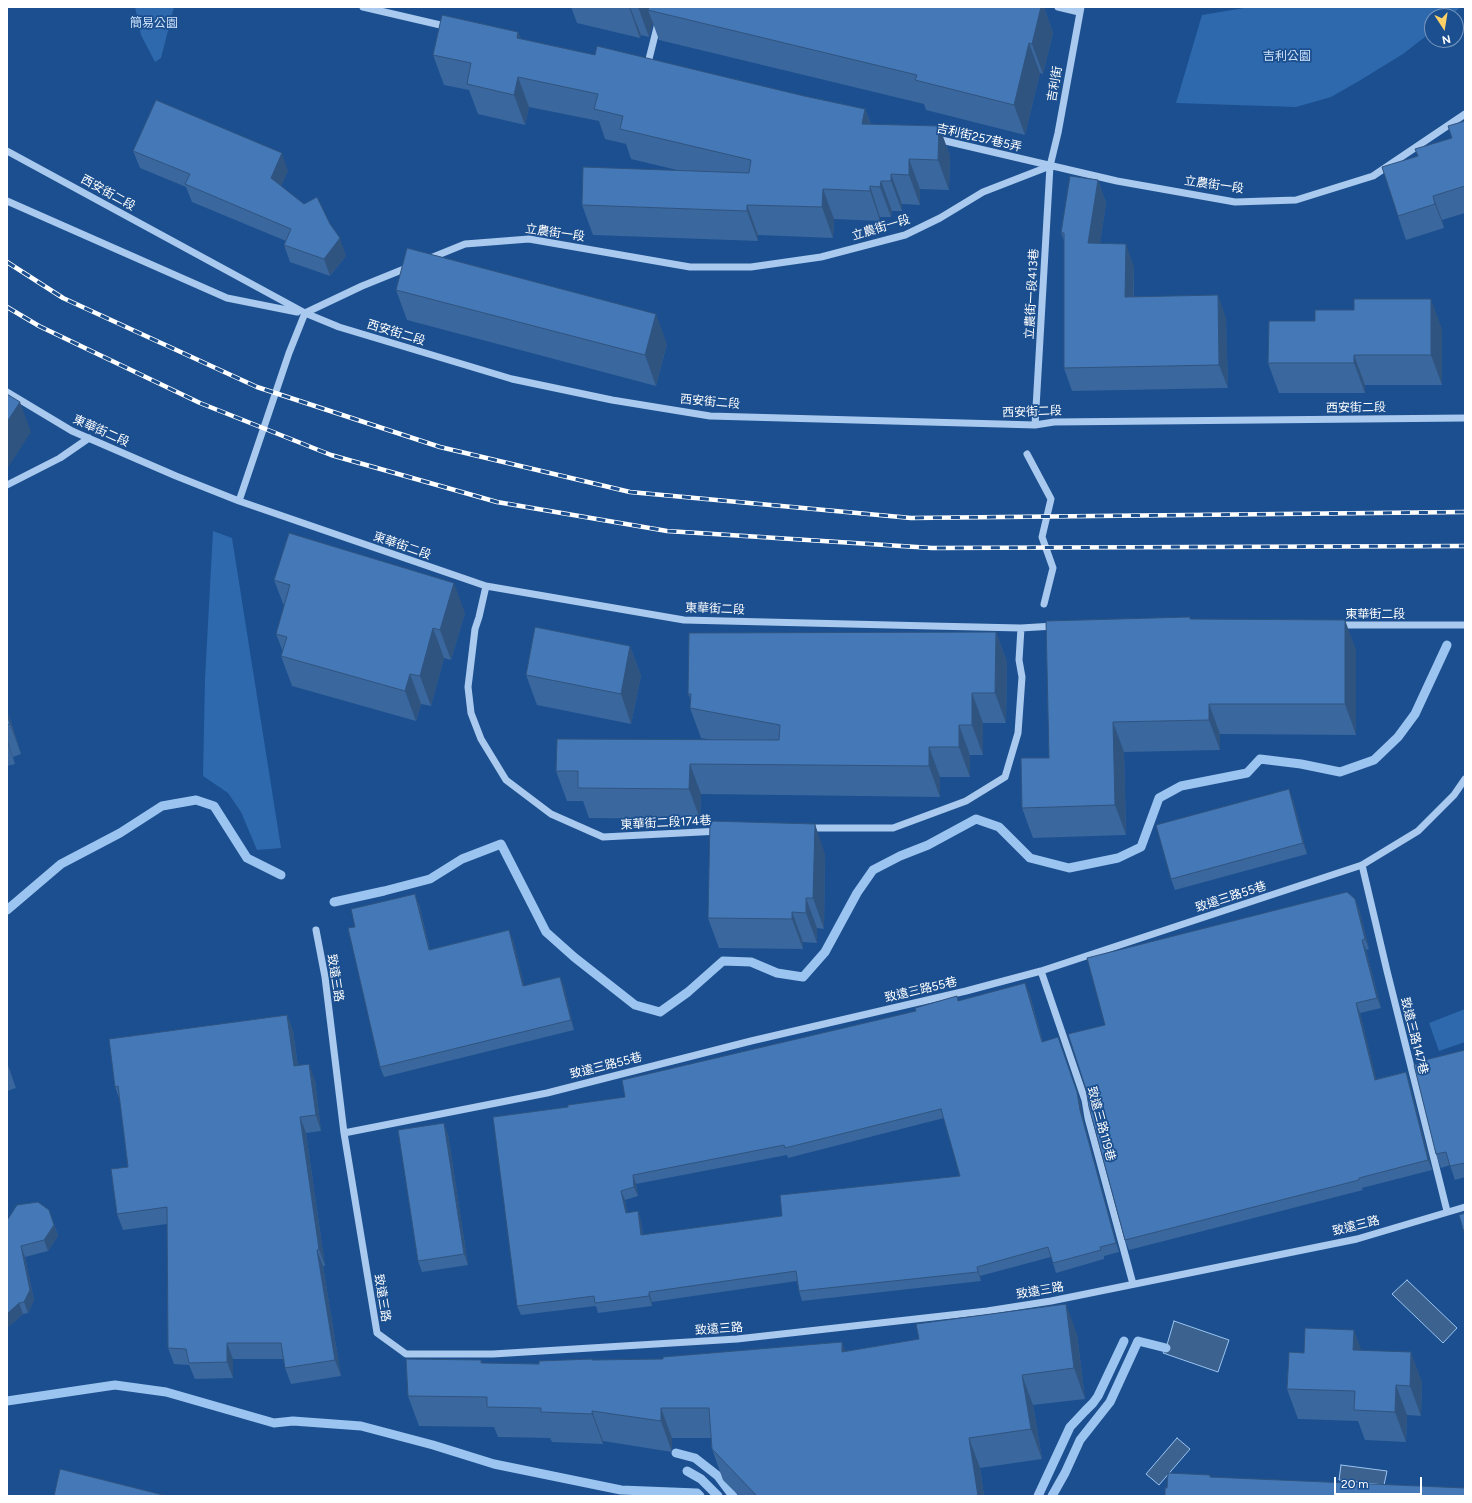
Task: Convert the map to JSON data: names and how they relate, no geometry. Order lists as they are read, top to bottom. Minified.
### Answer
{"streets":{"street":["吉利街","吉利街257巷5弄","立農街一段","西安街二段","立農街一段413巷","東華街二段","東華街二段174巷","致遠三路55巷","致遠三路","致遠三路147巷","致遠三路119巷"]},"crossings":[["吉利街","吉利街257巷5弄"],["吉利街","立農街一段"],["吉利街","立農街一段413巷"],["吉利街257巷5弄","立農街一段"],["吉利街257巷5弄","立農街一段413巷"],["立農街一段","立農街一段413巷"],["西安街二段","立農街一段413巷"],["東華街二段","東華街二段174巷"],["致遠三路55巷","致遠三路"],["致遠三路55巷","致遠三路147巷"],["致遠三路55巷","致遠三路119巷"],["致遠三路","致遠三路147巷"],["致遠三路","致遠三路119巷"]],"parks":["簡易公園","吉利公園"],"scale_bar":"20 m","north":"bottom"}
